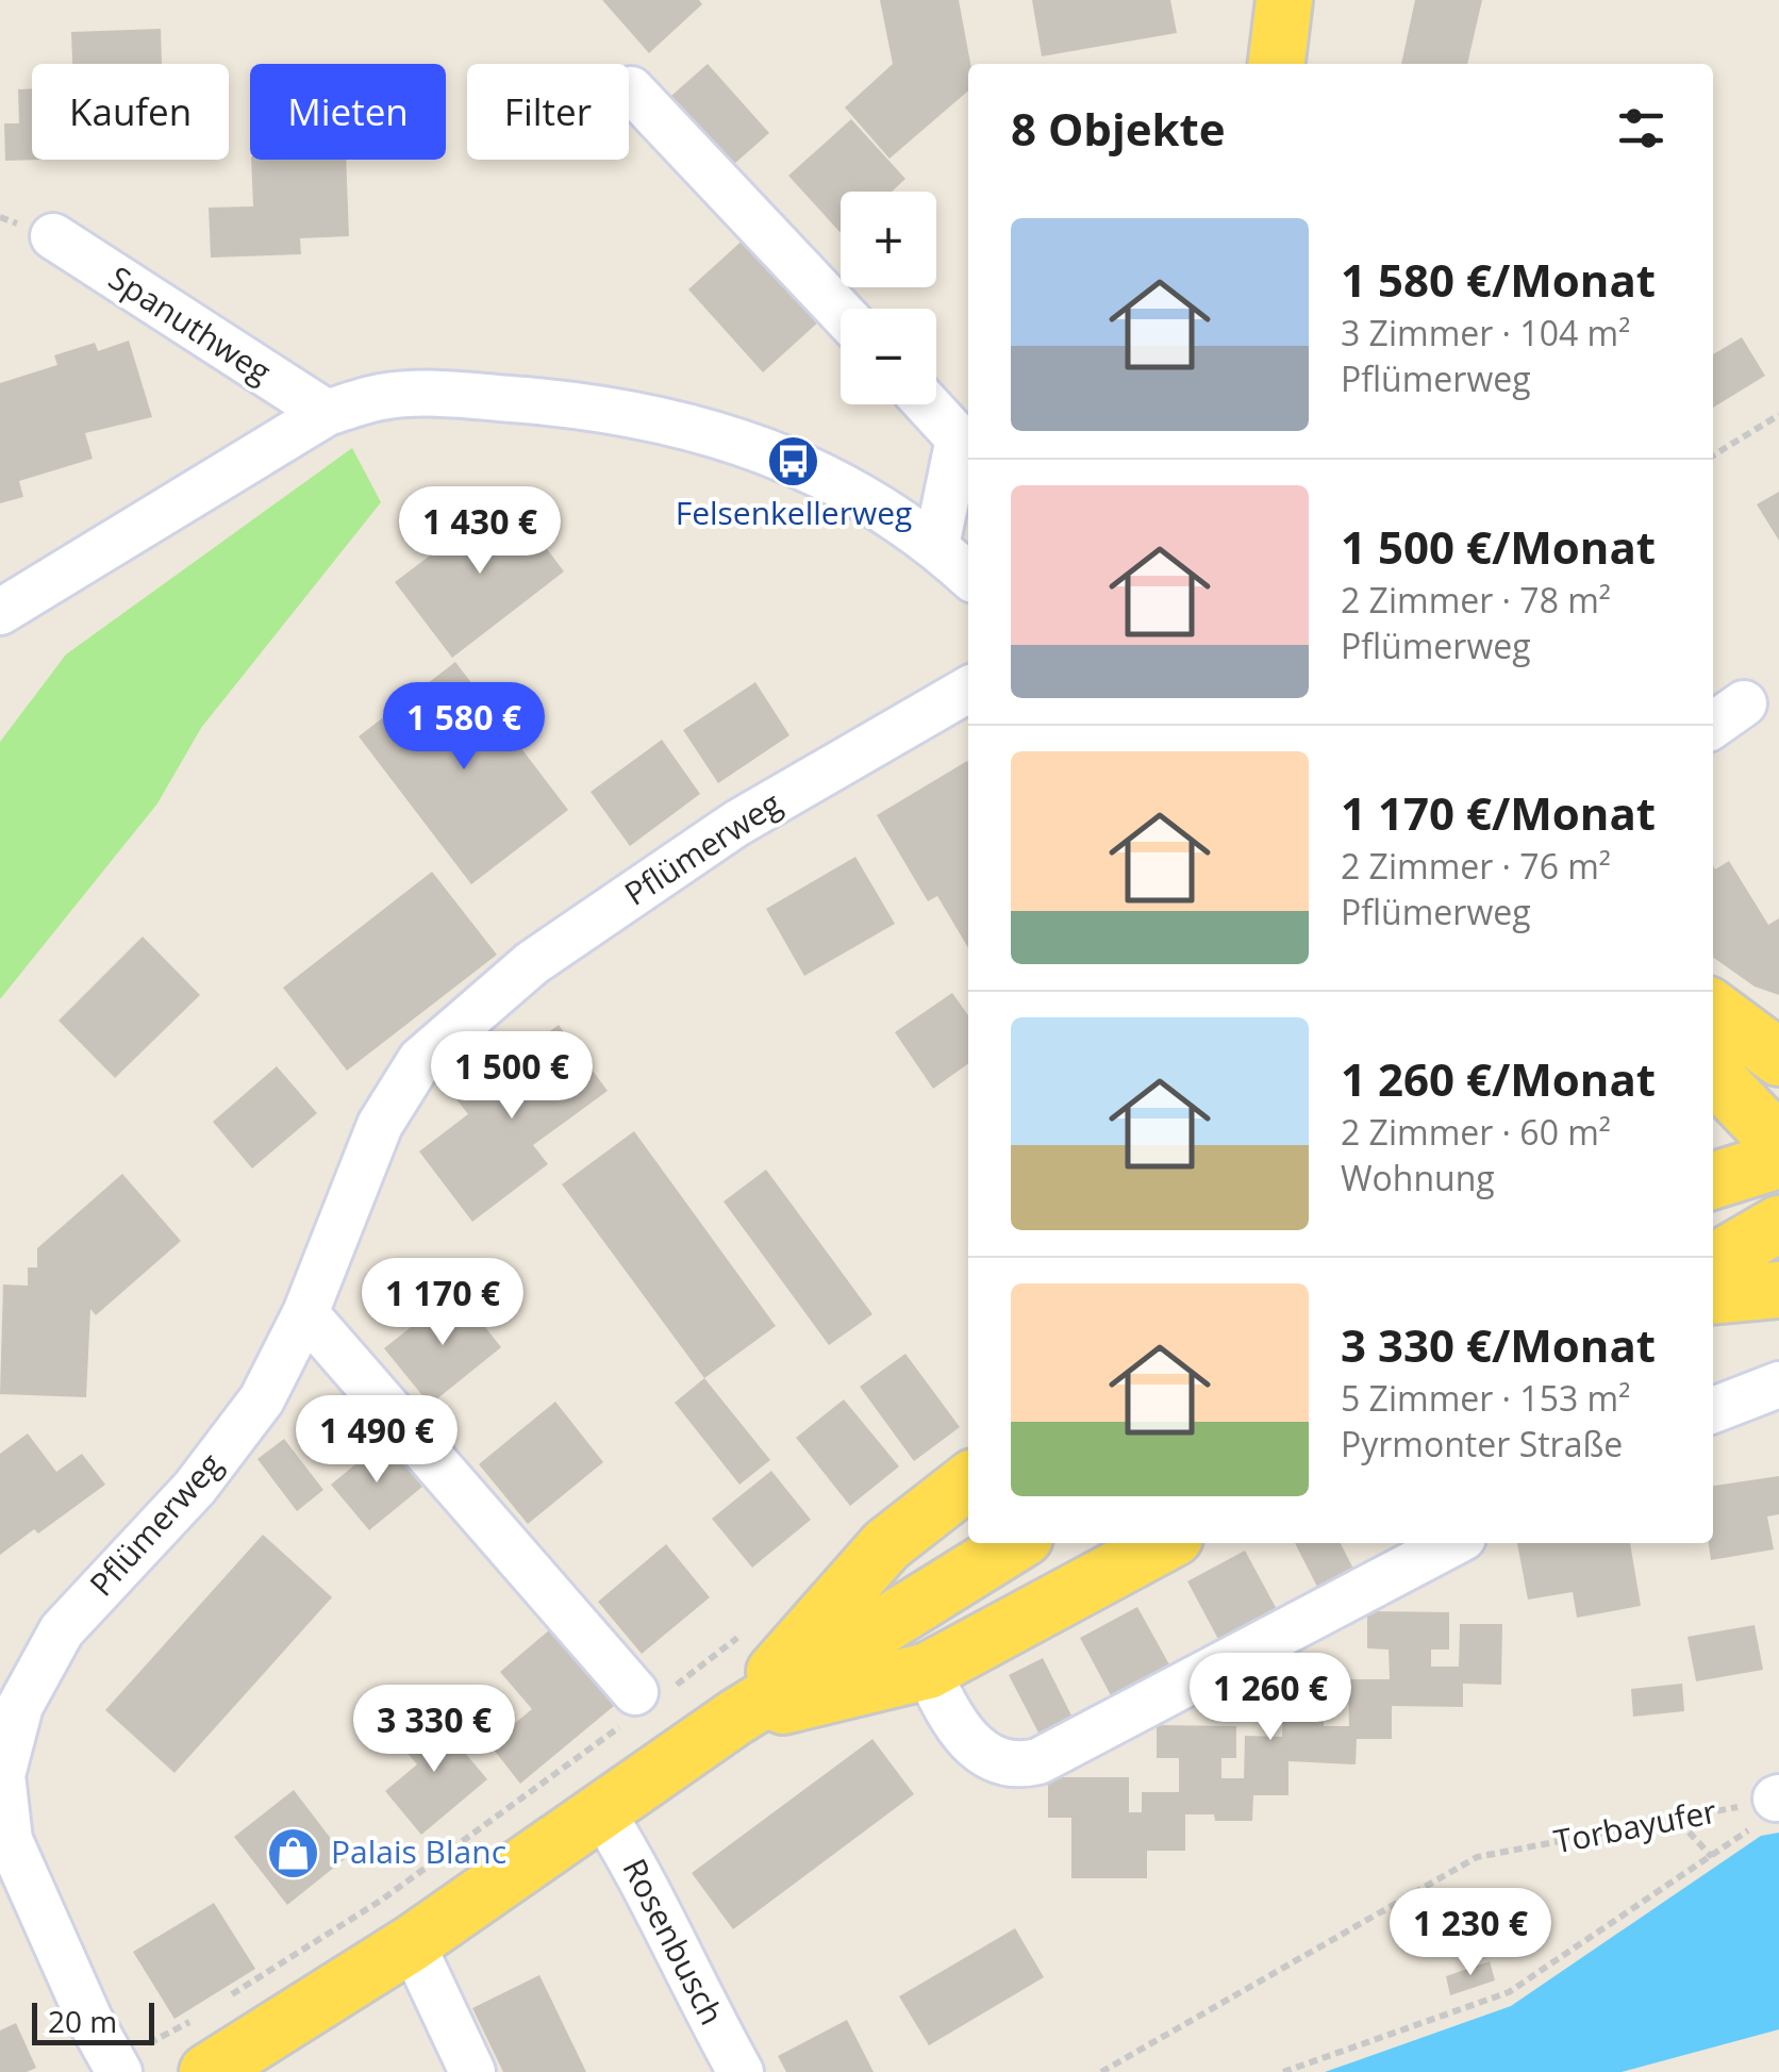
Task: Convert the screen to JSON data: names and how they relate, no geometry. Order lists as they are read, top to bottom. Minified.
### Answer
{"streets":{"street":["Spanuthweg","Pflümerweg","Rosenbusch"],"path":["Torbayufer"]},"places":{"bus stop":["Felsenkellerweg"],"shop":["Palais Blanc"]},"scale_bar":"20 m","page":{"chip":["Kaufen","Mieten","Filter"],"heading":"8 Objekte","map_buttons":["+","−"],"list":[{"name":"1 580 €/Monat","note":"3 Zimmer · 104 m² · Pflümerweg"},{"name":"1 500 €/Monat","note":"2 Zimmer · 78 m² · Pflümerweg"},{"name":"1 170 €/Monat","note":"2 Zimmer · 76 m² · Pflümerweg"},{"name":"1 260 €/Monat","note":"2 Zimmer · 60 m² · Wohnung"},{"name":"3 330 €/Monat","note":"5 Zimmer · 153 m² · Pyrmonter Straße"}],"price":["1 430 €","1 580 €","1 500 €","1 170 €","1 490 €","1 260 €","3 330 €","1 230 €"],"scale":"20 m"}}
